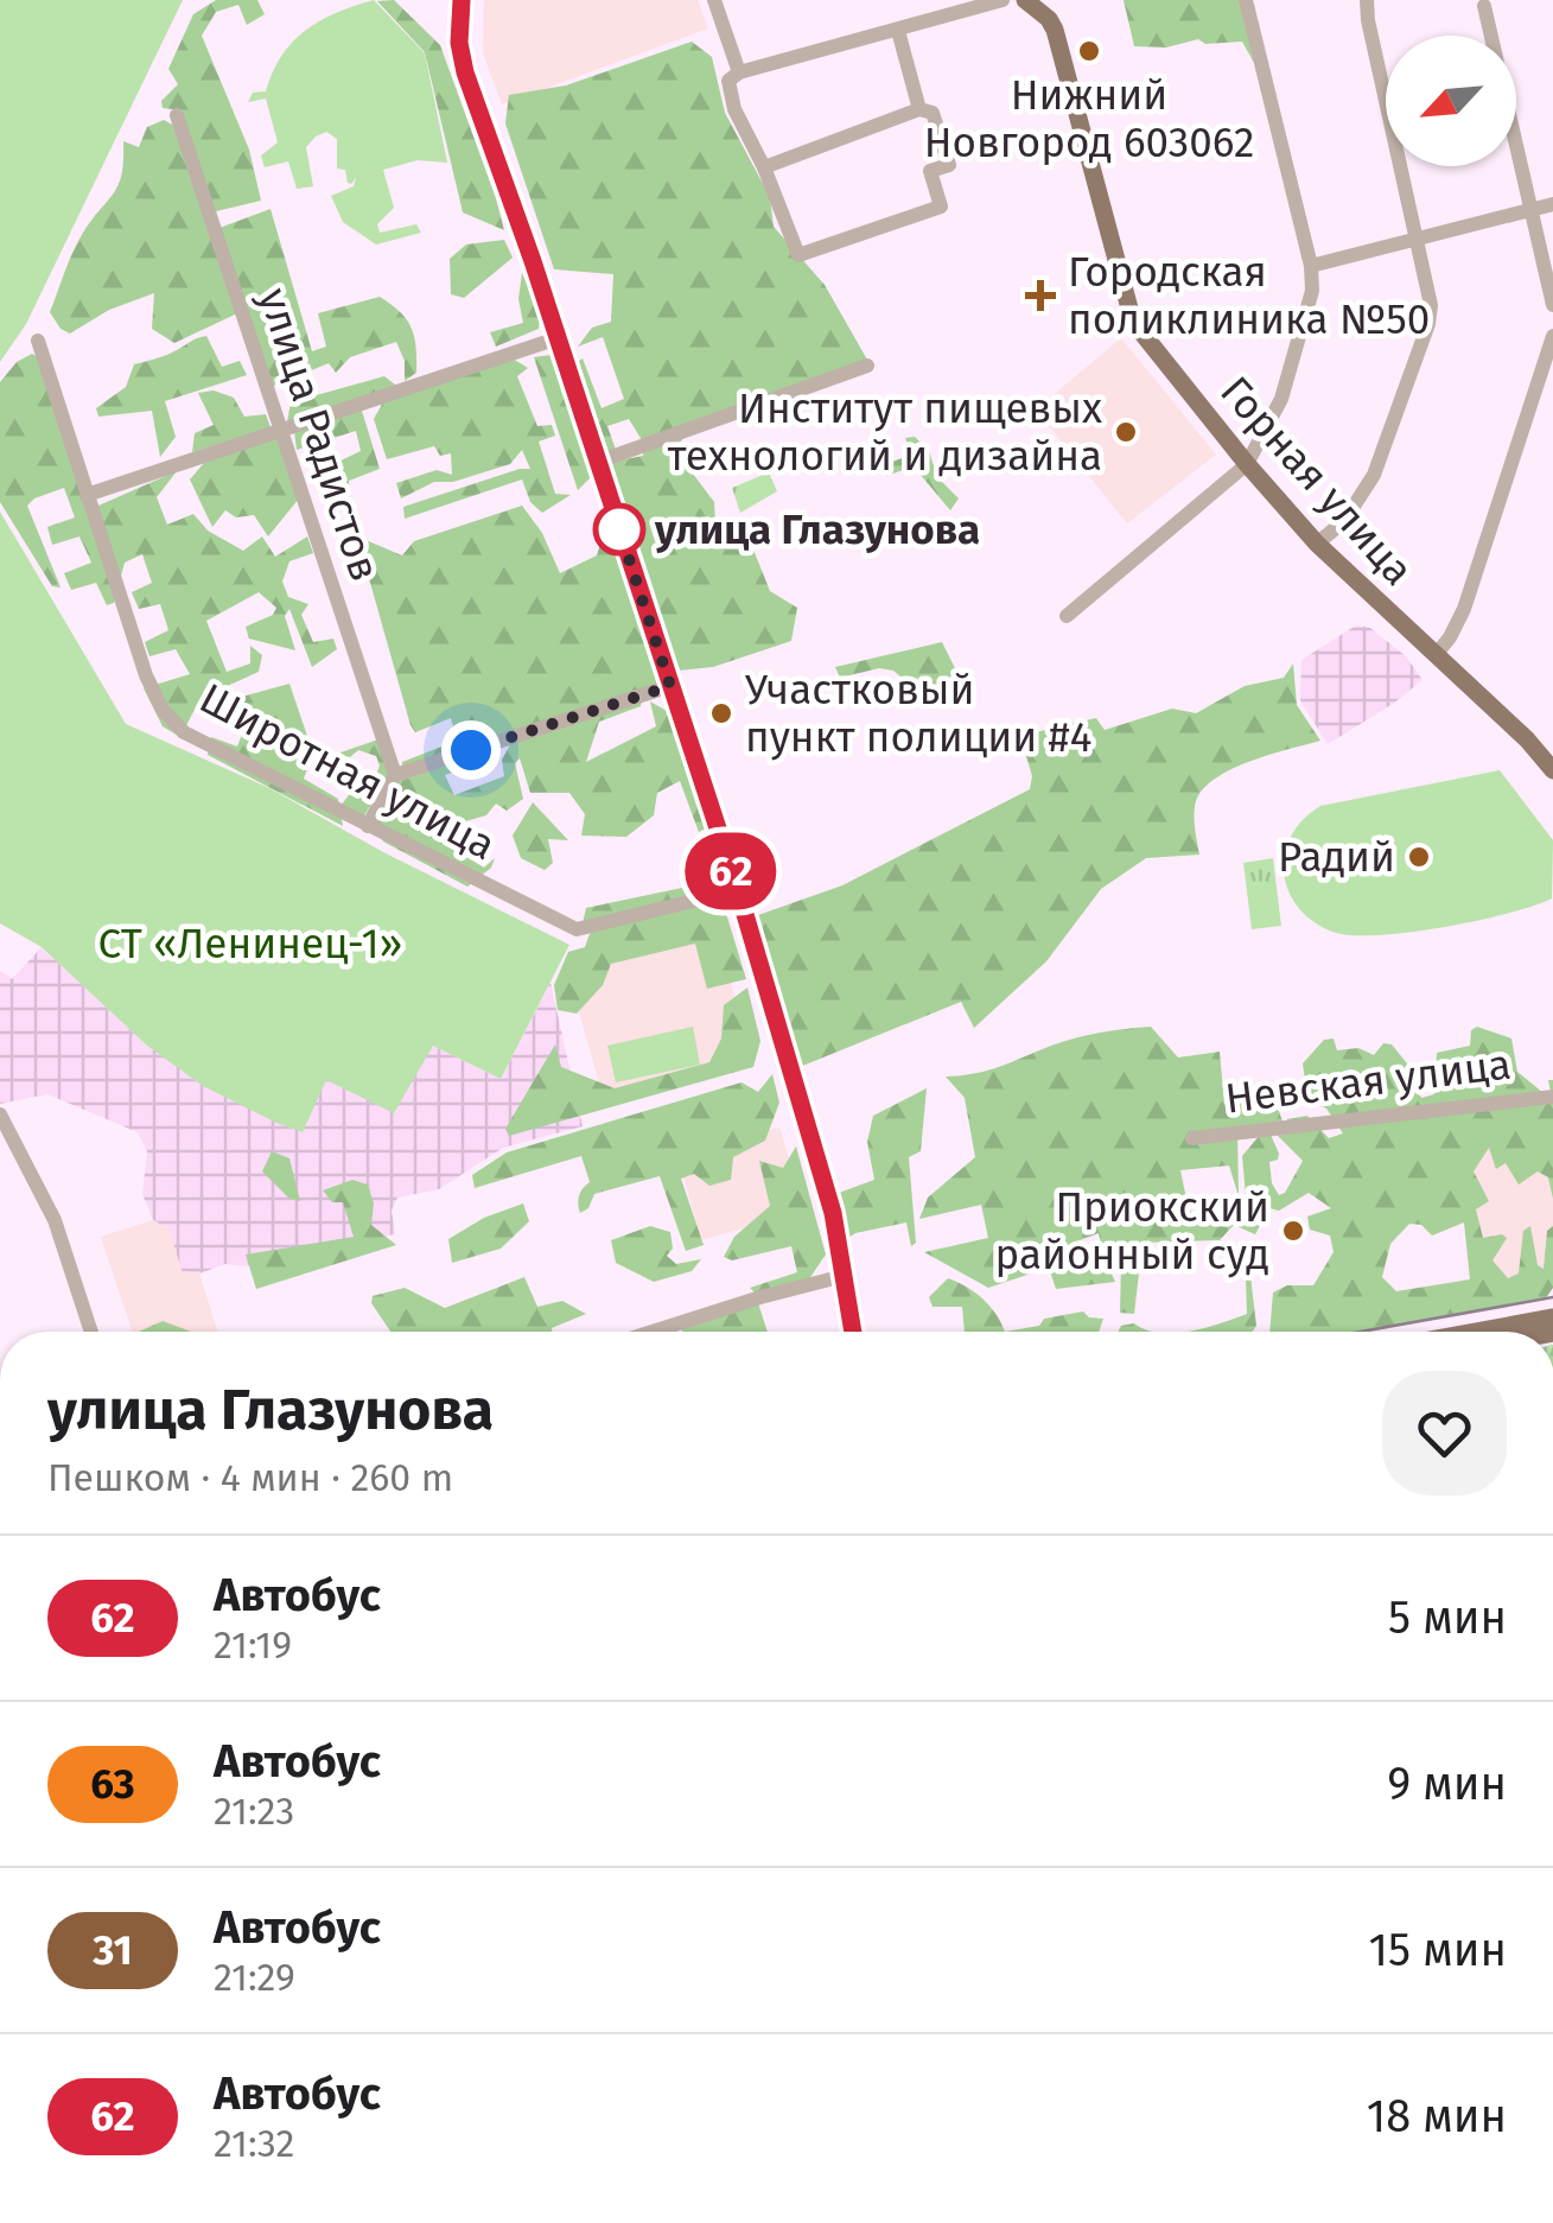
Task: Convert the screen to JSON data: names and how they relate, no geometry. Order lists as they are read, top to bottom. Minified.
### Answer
{"streets":{"main road":["Горная улица"],"street":["улица Радистов","Широтная улица","Невская улица"]},"parks":["СТ «Ленинец-1»"],"places":{"other":["Нижний Новгород 603062","Институт пищевых технологий и дизайна","улица Глазунова","Участковый пункт полиции #4","Радий","Приокский районный суд"],"health":["Городская поликлиника №50"]},"lines":["bus line 62"],"north":"bottom left","page":{"on_map":"62","heading":["улица Глазунова","Пешком · 4 мин · 260 m"],"list":[{"mark":"62","name":"Автобус","note":"21:19","value":"5 мин"},{"mark":"63","name":"Автобус","note":"21:23","value":"9 мин"},{"mark":"31","name":"Автобус","note":"21:29","value":"15 мин"},{"mark":"62","name":"Автобус","note":"21:32","value":"18 мин"}]}}
